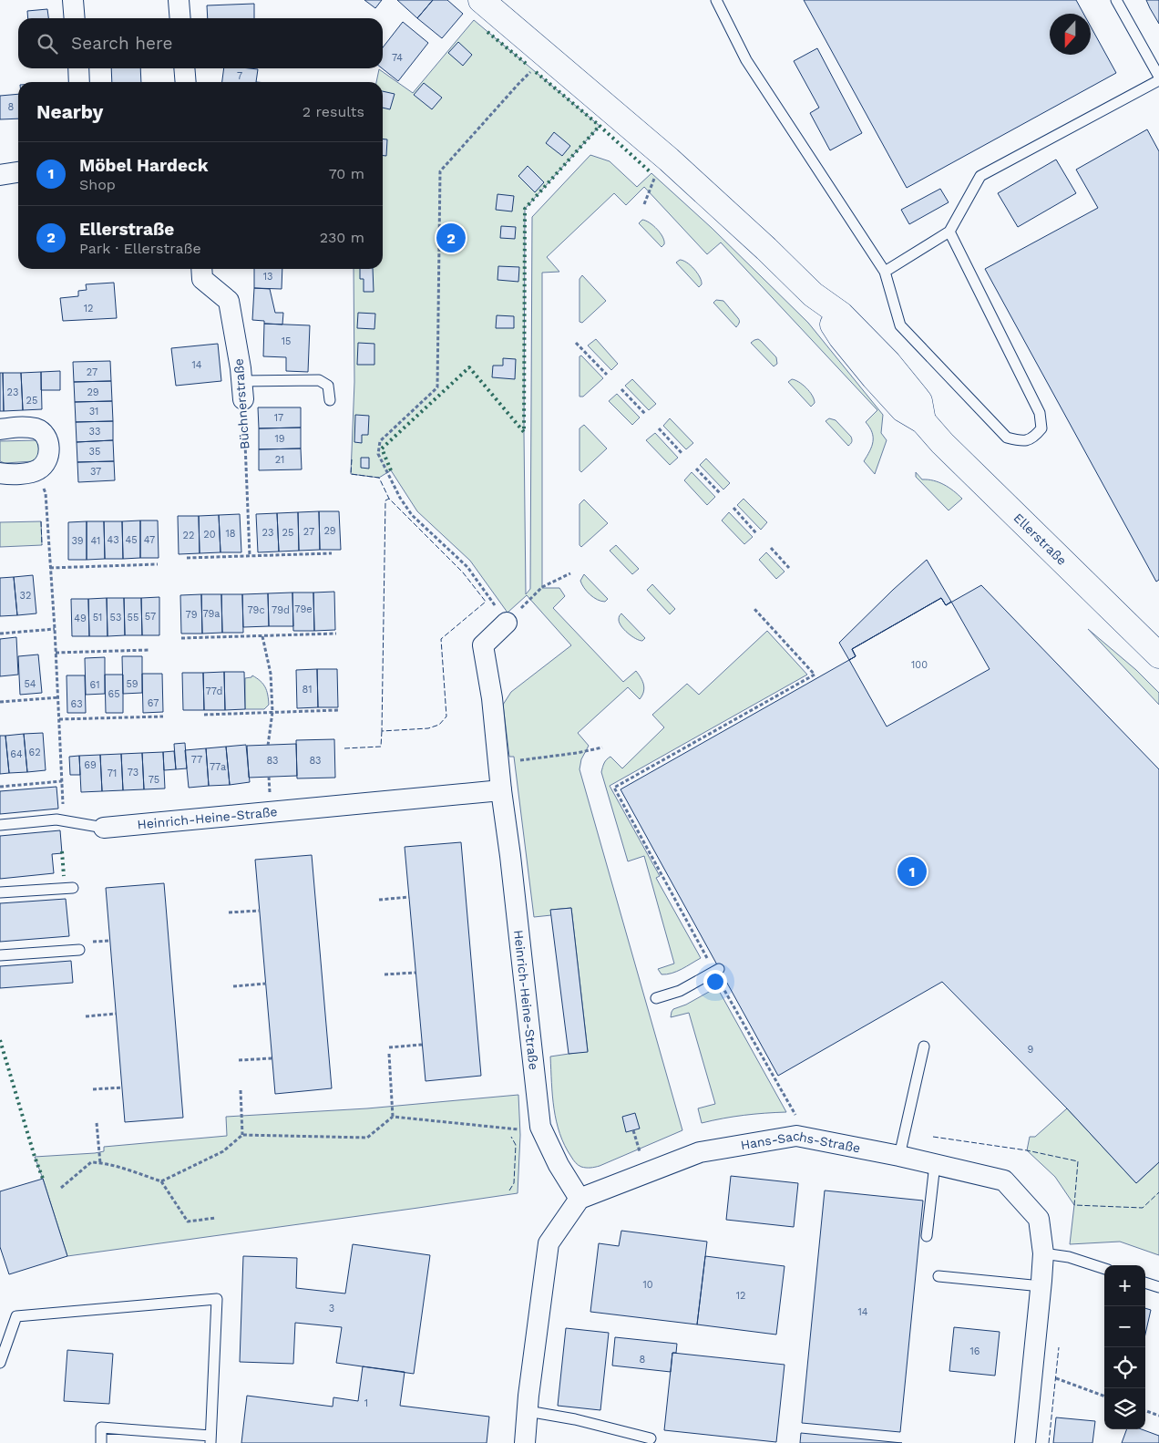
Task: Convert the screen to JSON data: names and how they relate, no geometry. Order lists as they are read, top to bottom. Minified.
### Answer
{"streets":{"main road":["Ellerstraße"],"street":["Büchnerstraße","Heinrich-Heine-Straße","Hans-Sachs-Straße"]},"crossings":[["Heinrich-Heine-Straße","Hans-Sachs-Straße"]],"house_numbers":["74","7","8","13","12","15","14","27","23","29","25","31","17","33","19","35","21","37","29","27","23","25","18","20","22","43","45","47","39","41","32","79e","79c","79d","79a","79","57","51","53","55","49","100","54","59","61","81","77d","65","67","63","62","64","77","83","83","69","77a","73","71","75","9","10","12","3","14","16","8","1"],"north":"bottom","page":{"search":"Search here","heading":["Nearby","2 results"],"list":[{"mark":"1","name":"Möbel Hardeck","note":"Shop","value":"70 m"},{"mark":"2","name":"Ellerstraße","note":"Park · Ellerstraße","value":"230 m"}],"pins":["2","1"],"map_buttons":["+","−"]}}
